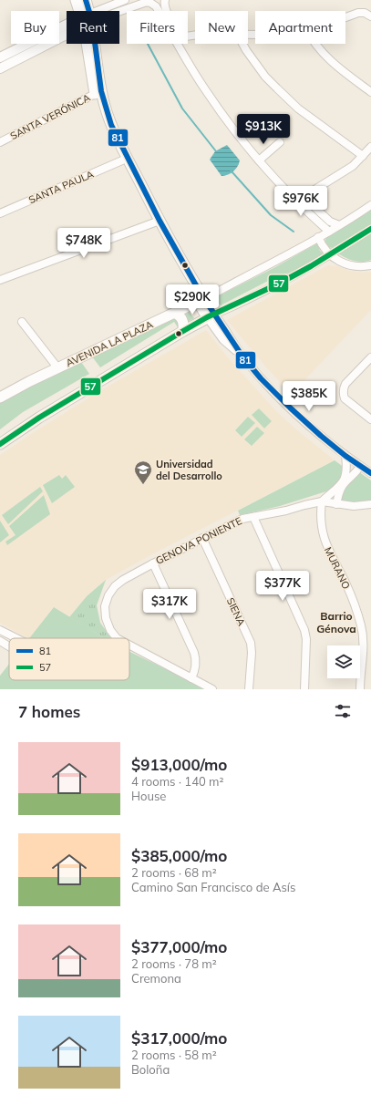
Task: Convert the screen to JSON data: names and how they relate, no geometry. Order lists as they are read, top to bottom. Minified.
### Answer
{"streets":{"main road":["AVENIDA LA PLAZA"],"street":["SANTA VERÓNICA","SANTA PAULA","GENOVA PONIENTE","MURANO","SIENA"]},"crossings":[["GENOVA PONIENTE","MURANO"],["GENOVA PONIENTE","SIENA"]],"districts":["Barrio Génova"],"places":{"school or university":["Universidad del Desarrollo"]},"lines":["transit line 81","transit line 57"],"legend":["81","57"],"page":{"chip":["Buy","Rent","Filters","New","Apartment"],"price":["$913K","$976K","$748K","$290K","$385K","$377K","$317K"],"heading":"7 homes","list":[{"name":"$913,000/mo","note":"4 rooms · 140 m² · House"},{"name":"$385,000/mo","note":"2 rooms · 68 m² · Camino San Francisco de Asís"},{"name":"$377,000/mo","note":"2 rooms · 78 m² · Cremona"},{"name":"$317,000/mo","note":"2 rooms · 58 m² · Boloña"}]}}
